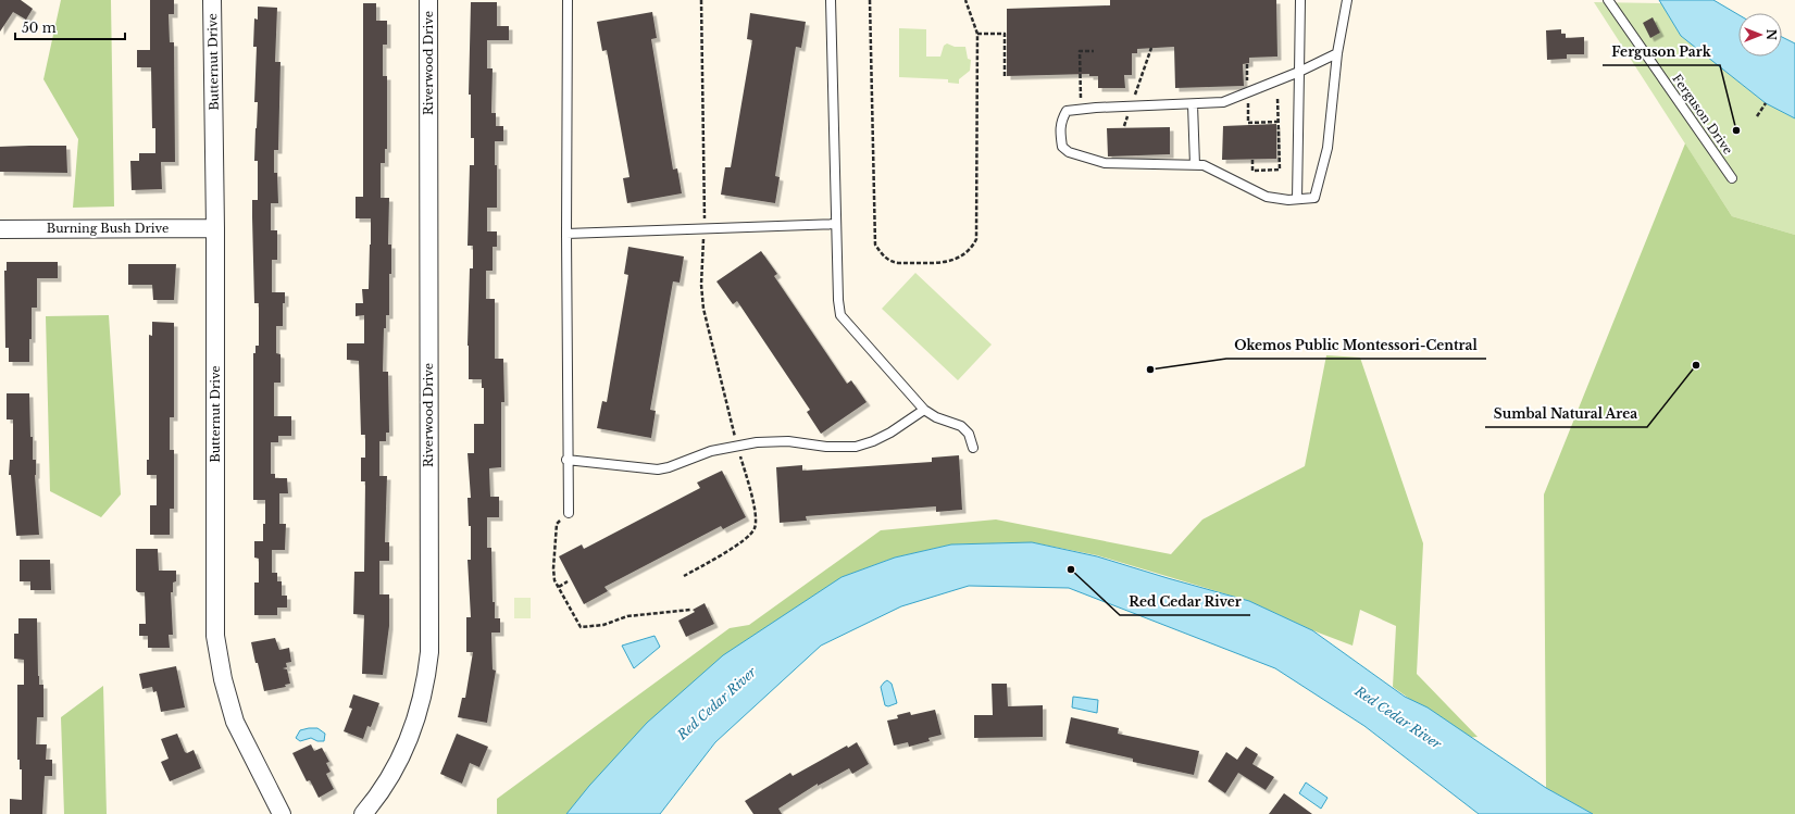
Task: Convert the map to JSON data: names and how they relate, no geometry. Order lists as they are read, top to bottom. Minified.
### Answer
{"streets":{"street":["Butternut Drive","Riverwood Drive","Burning Bush Drive"],"lane":["Ferguson Drive"]},"crossings":[["Butternut Drive","Burning Bush Drive"]],"water":["Red Cedar River"],"places":["Ferguson Park","Sumbal Natural Area","Okemos Public Montessori-Central","Red Cedar River"],"scale_bar":"50 m","north":"right"}
